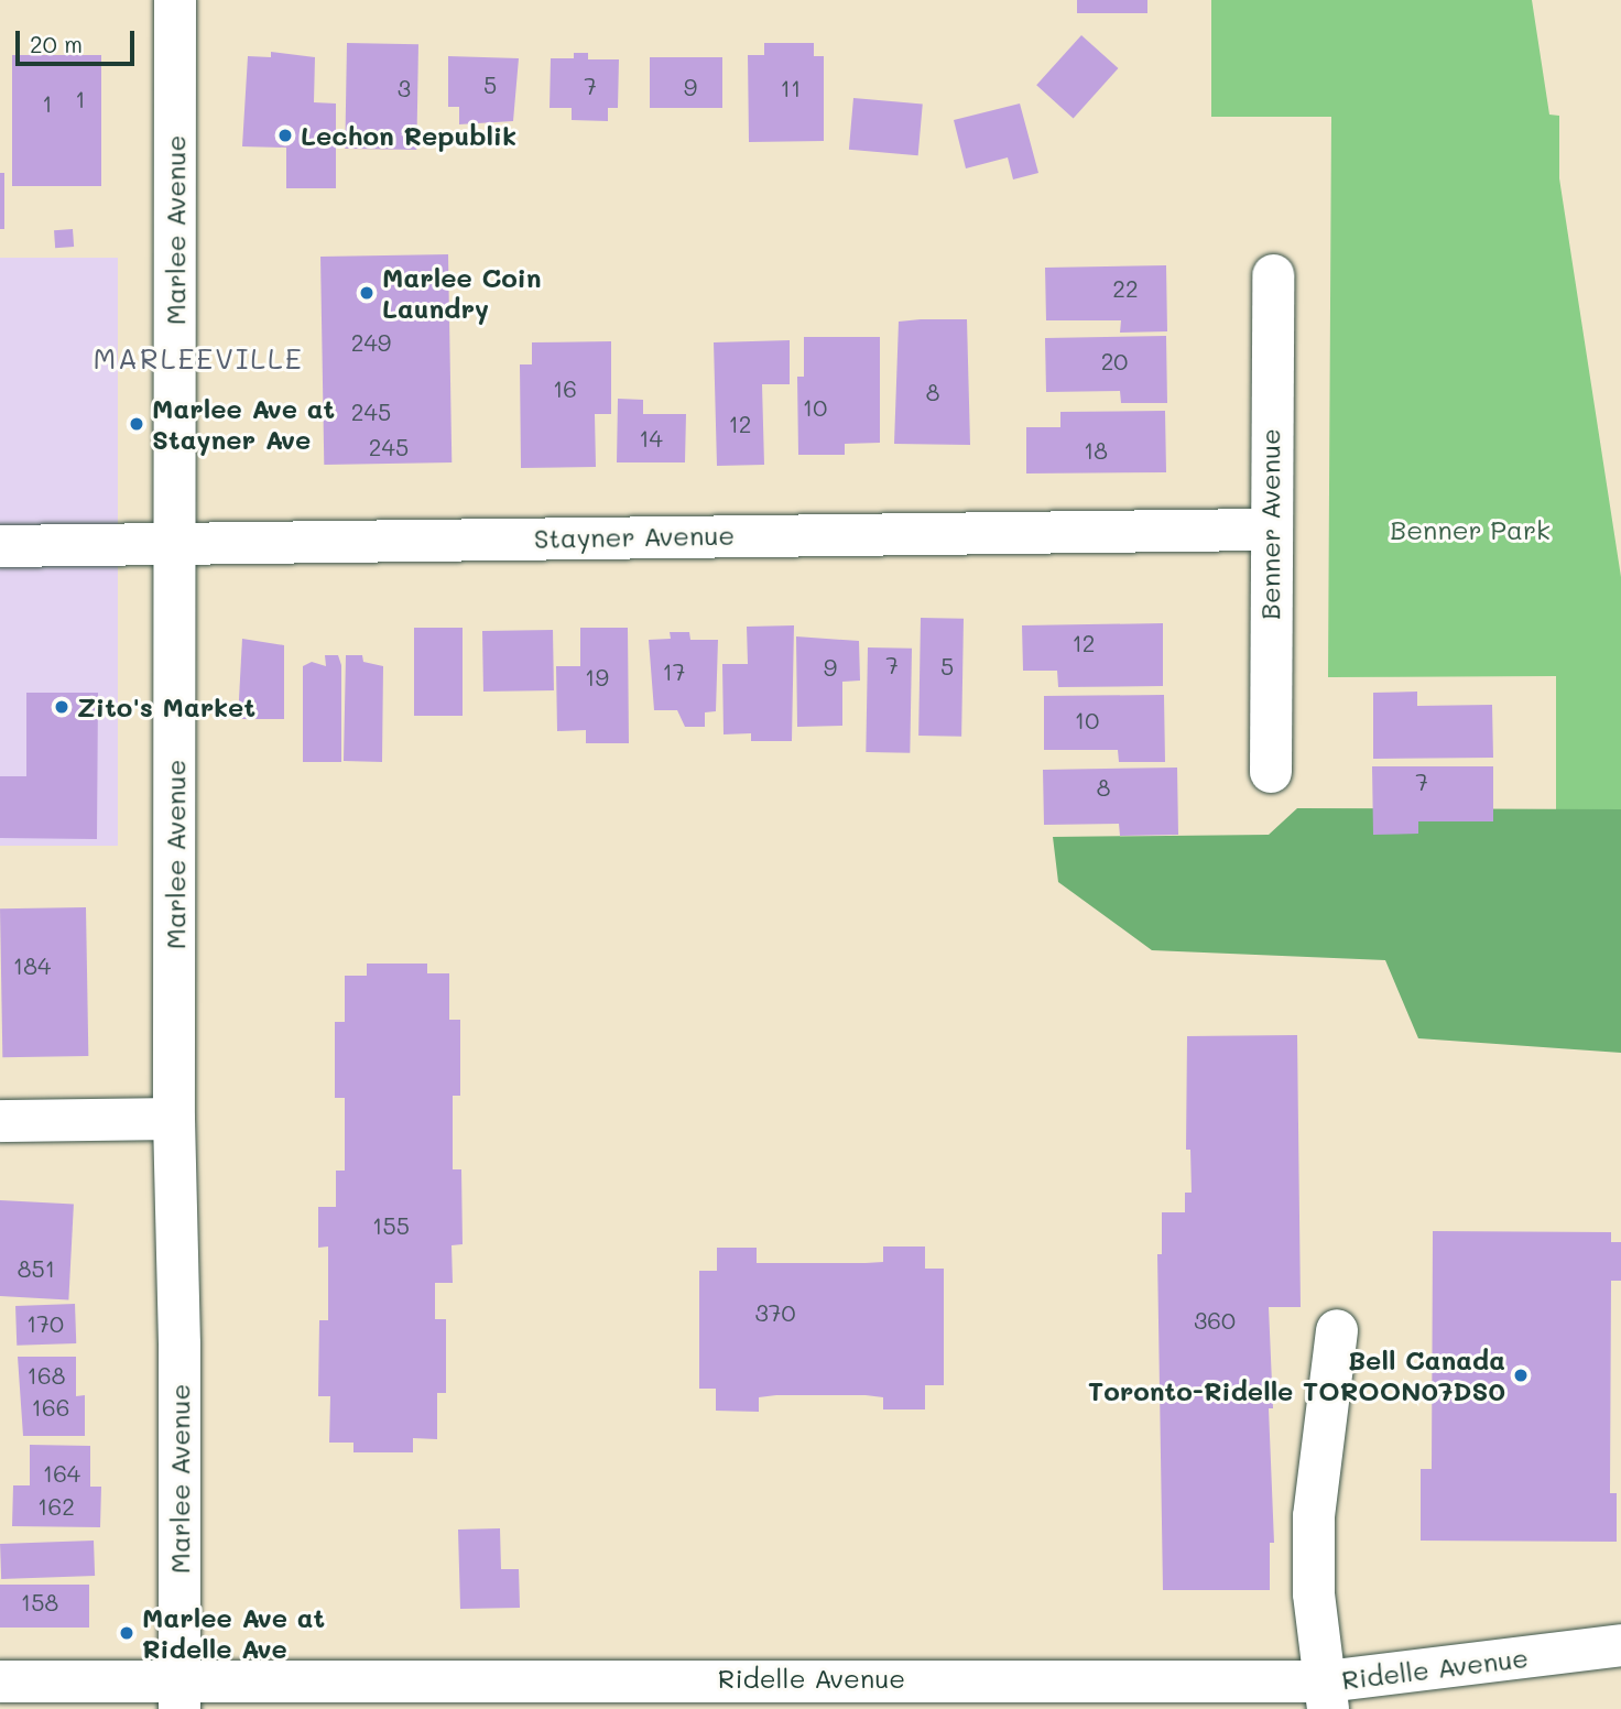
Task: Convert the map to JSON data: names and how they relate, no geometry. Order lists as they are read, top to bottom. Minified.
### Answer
{"streets":{"street":["Marlee Avenue","Benner Avenue","Stayner Avenue","Ridelle Avenue"]},"crossings":[["Marlee Avenue","Stayner Avenue"],["Marlee Avenue","Ridelle Avenue"],["Benner Avenue","Stayner Avenue"]],"districts":["MARLEEVILLE"],"parks":["Benner Park"],"places":["Lechon Republik","Marlee Coin Laundry","Marlee Ave at Stayner Ave","Zito's Market","Bell Canada Toronto-Ridelle TOROON07DS0","Marlee Ave at Ridelle Ave"],"house_numbers":["5","7","9","3","11","1","1","22","249","20","16","8","10","245","12","14","245","18","12","7","5","9","17","19","10","7","8","184","155","851","370","360","170","168","166","164","162","158"],"scale_bar":"20 m"}
